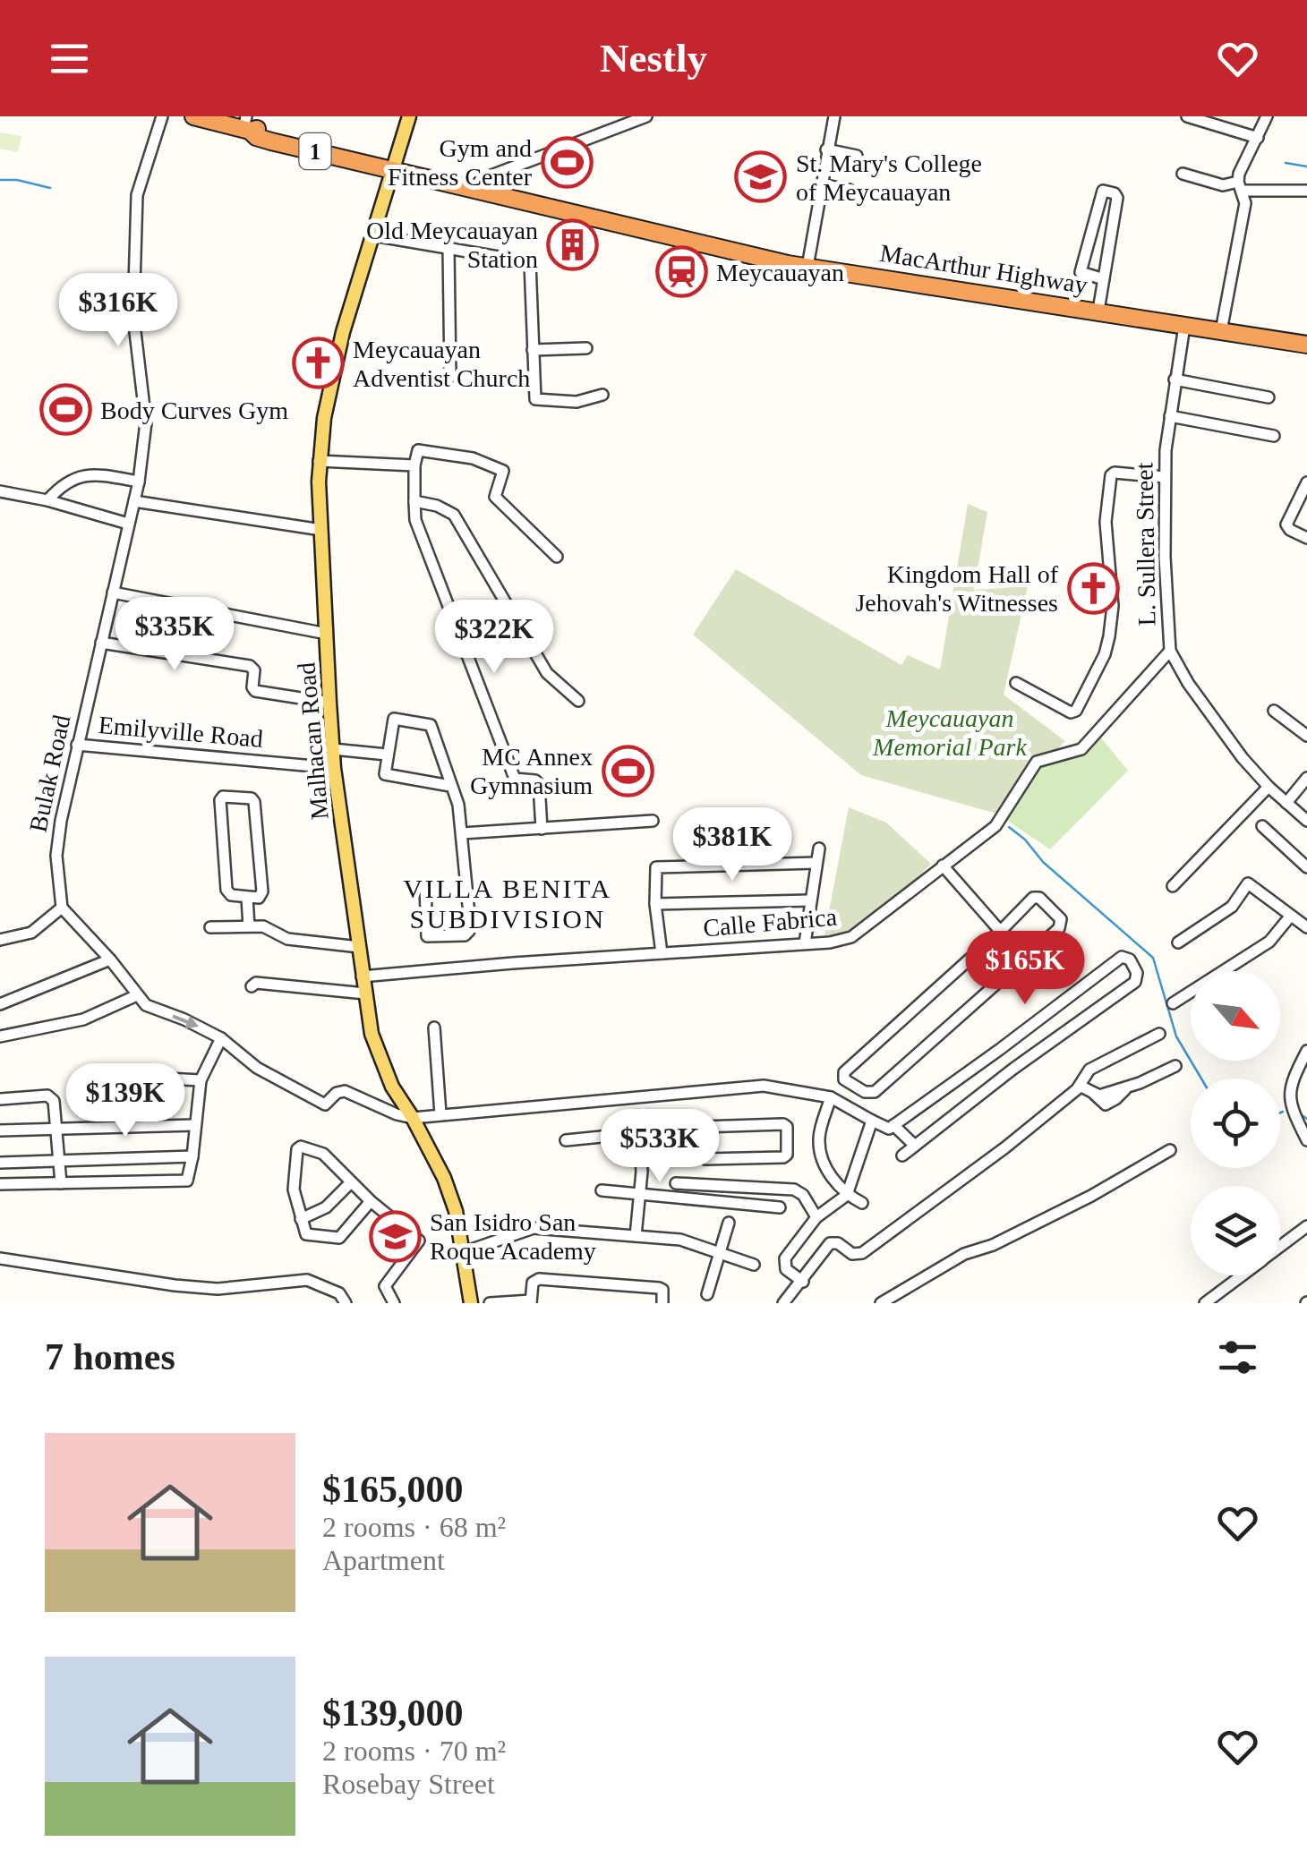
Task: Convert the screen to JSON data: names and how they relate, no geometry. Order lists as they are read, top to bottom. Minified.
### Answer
{"streets":{"highway":["1","MacArthur Highway"],"main road":["Malhacan Road"],"street":["L. Sullera Street","Emilyville Road","Bulak Road","Calle Fabrica"]},"crossings":[["MacArthur Highway","L. Sullera Street"],["MacArthur Highway","Malhacan Road"],["L. Sullera Street","Calle Fabrica"],["Emilyville Road","Malhacan Road"],["Emilyville Road","Bulak Road"],["Malhacan Road","Calle Fabrica"]],"districts":["VILLA BENITA SUBDIVISION"],"parks":["Meycauayan Memorial Park"],"places":{"sports":["Gym and Fitness Center","Body Curves Gym","MC Annex Gymnasium"],"school or university":["St. Mary's College of Meycauayan","San Isidro San Roque Academy"],"building":["Old Meycauayan Station"],"station":["Meycauayan"],"church":["Meycauayan Adventist Church","Kingdom Hall of Jehovah's Witnesses"]},"north":"bottom right","page":{"header":"Nestly","price":["$316K","$335K","$322K","$381K","$165K","$139K","$533K"],"heading":"7 homes","list":[{"name":"$165,000","note":"2 rooms · 68 m² · Apartment"},{"name":"$139,000","note":"2 rooms · 70 m² · Rosebay Street"}]}}
